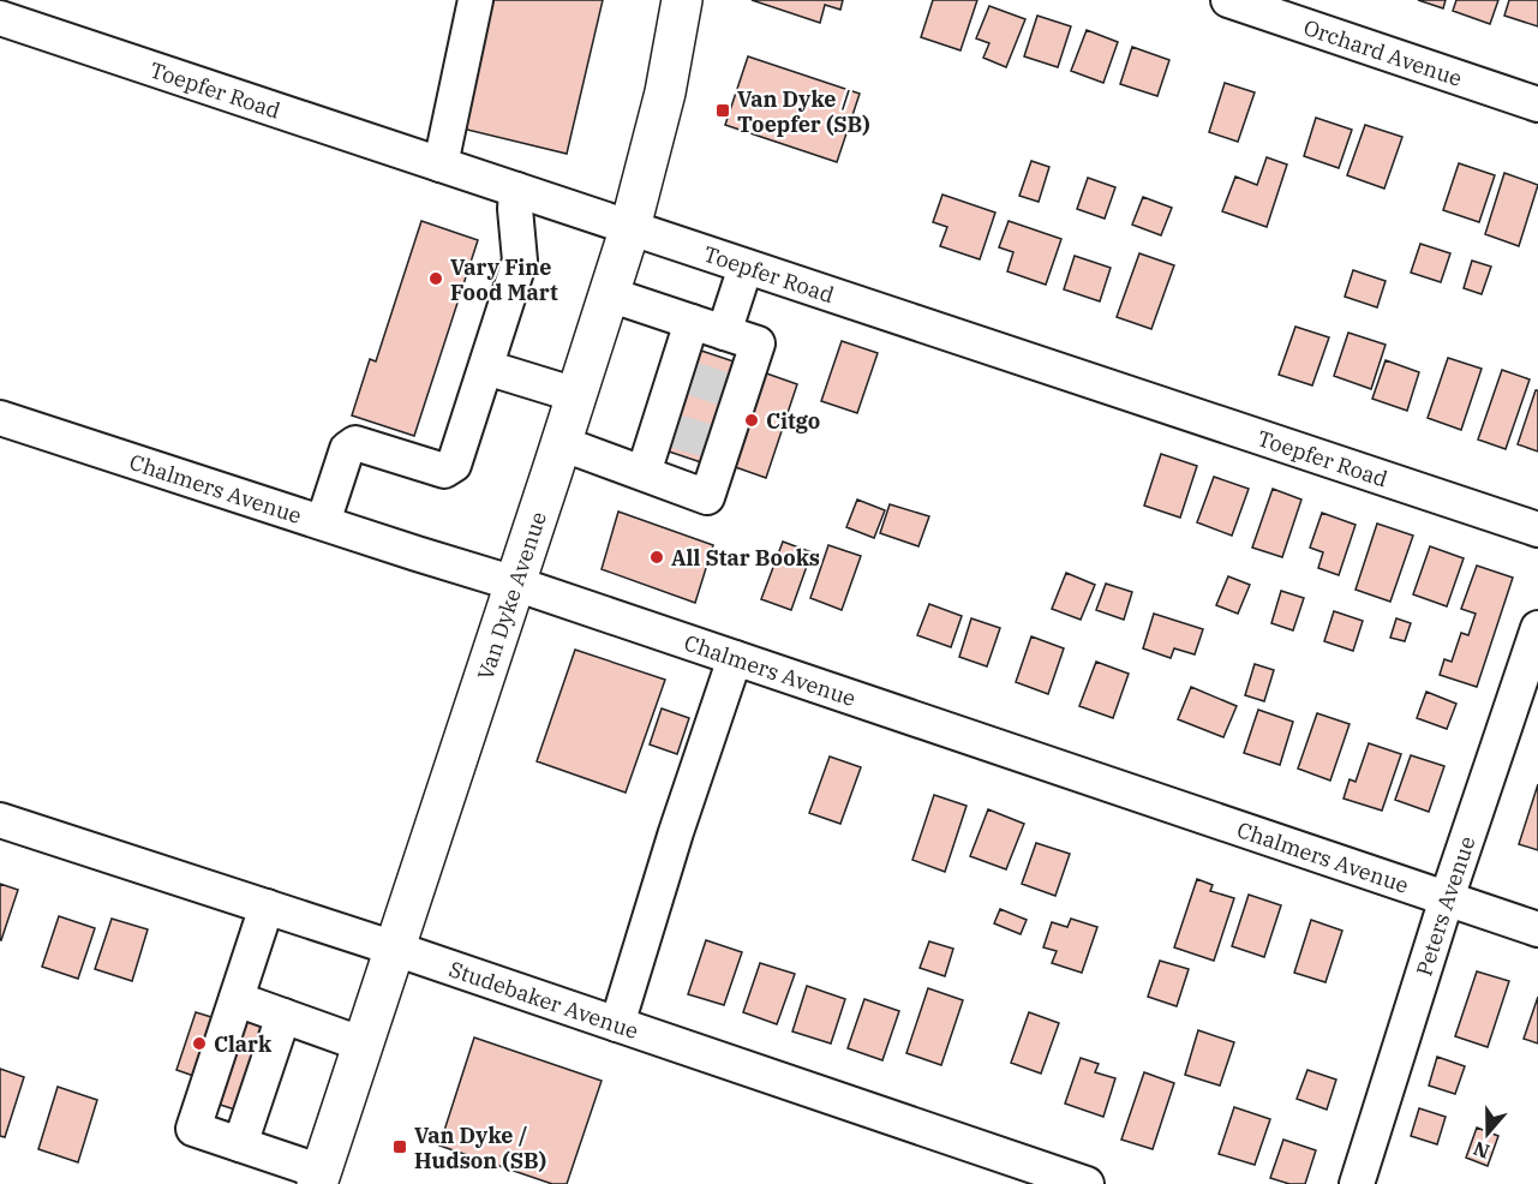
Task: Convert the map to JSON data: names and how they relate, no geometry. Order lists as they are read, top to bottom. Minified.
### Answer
{"streets":{"main road":["Van Dyke Avenue"],"street":["Orchard Avenue","Toepfer Road","Chalmers Avenue","Peters Avenue","Studebaker Avenue"]},"crossings":[["Toepfer Road","Van Dyke Avenue"],["Chalmers Avenue","Van Dyke Avenue"],["Chalmers Avenue","Peters Avenue"],["Van Dyke Avenue","Studebaker Avenue"]],"places":{"transit":["Van Dyke / Toepfer (SB)","Van Dyke / Hudson (SB)"],"other":["Vary Fine Food Mart","Citgo","All Star Books","Clark"]},"north":"bottom"}
